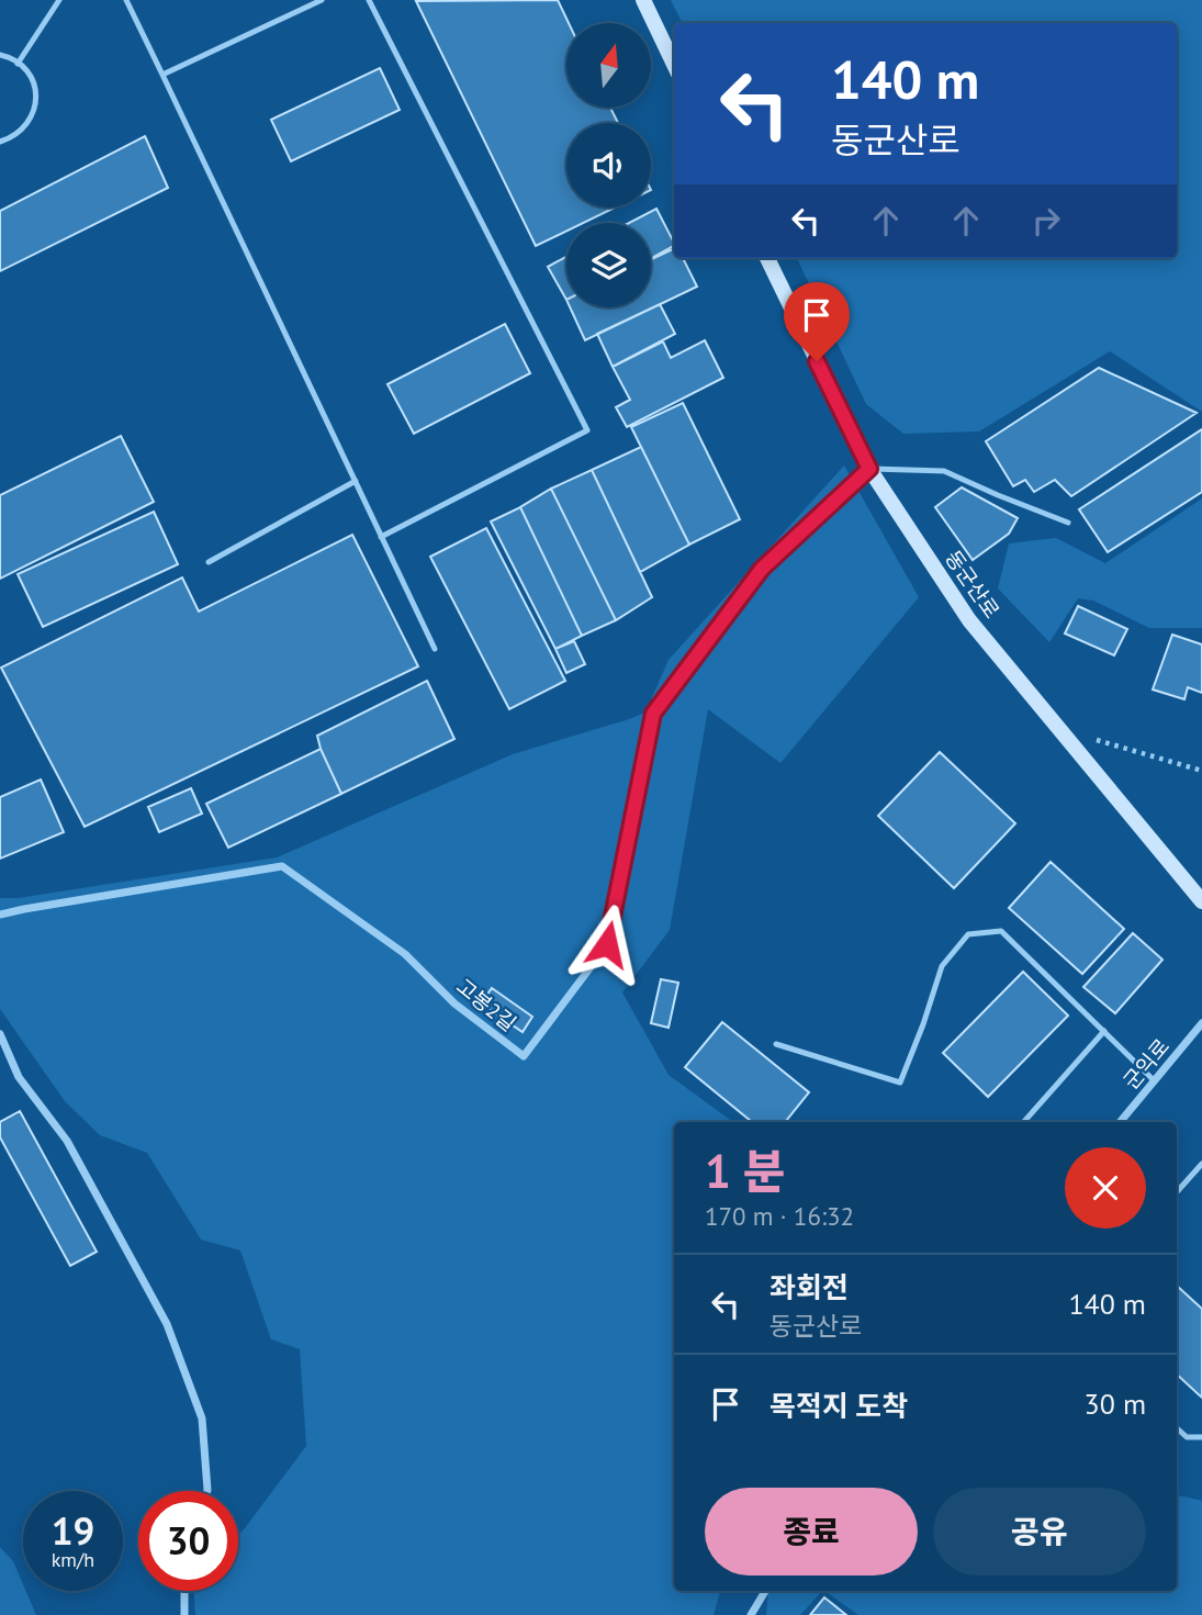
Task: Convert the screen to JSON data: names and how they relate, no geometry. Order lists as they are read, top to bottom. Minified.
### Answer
{"streets":{"street":["동군산로","고봉2길","군익로"]},"crossings":[["동군산로","고봉2길"]],"north":"top","page":{"turn":["140 m","동군산로"],"heading":["1 분","170 m · 16:32"],"list":[{"name":"좌회전","note":"동군산로","value":"140 m"},{"name":"목적지 도착","value":"30 m"}],"buttons":["종료","공유"],"speed":"19 km/h","limit":"30"}}
